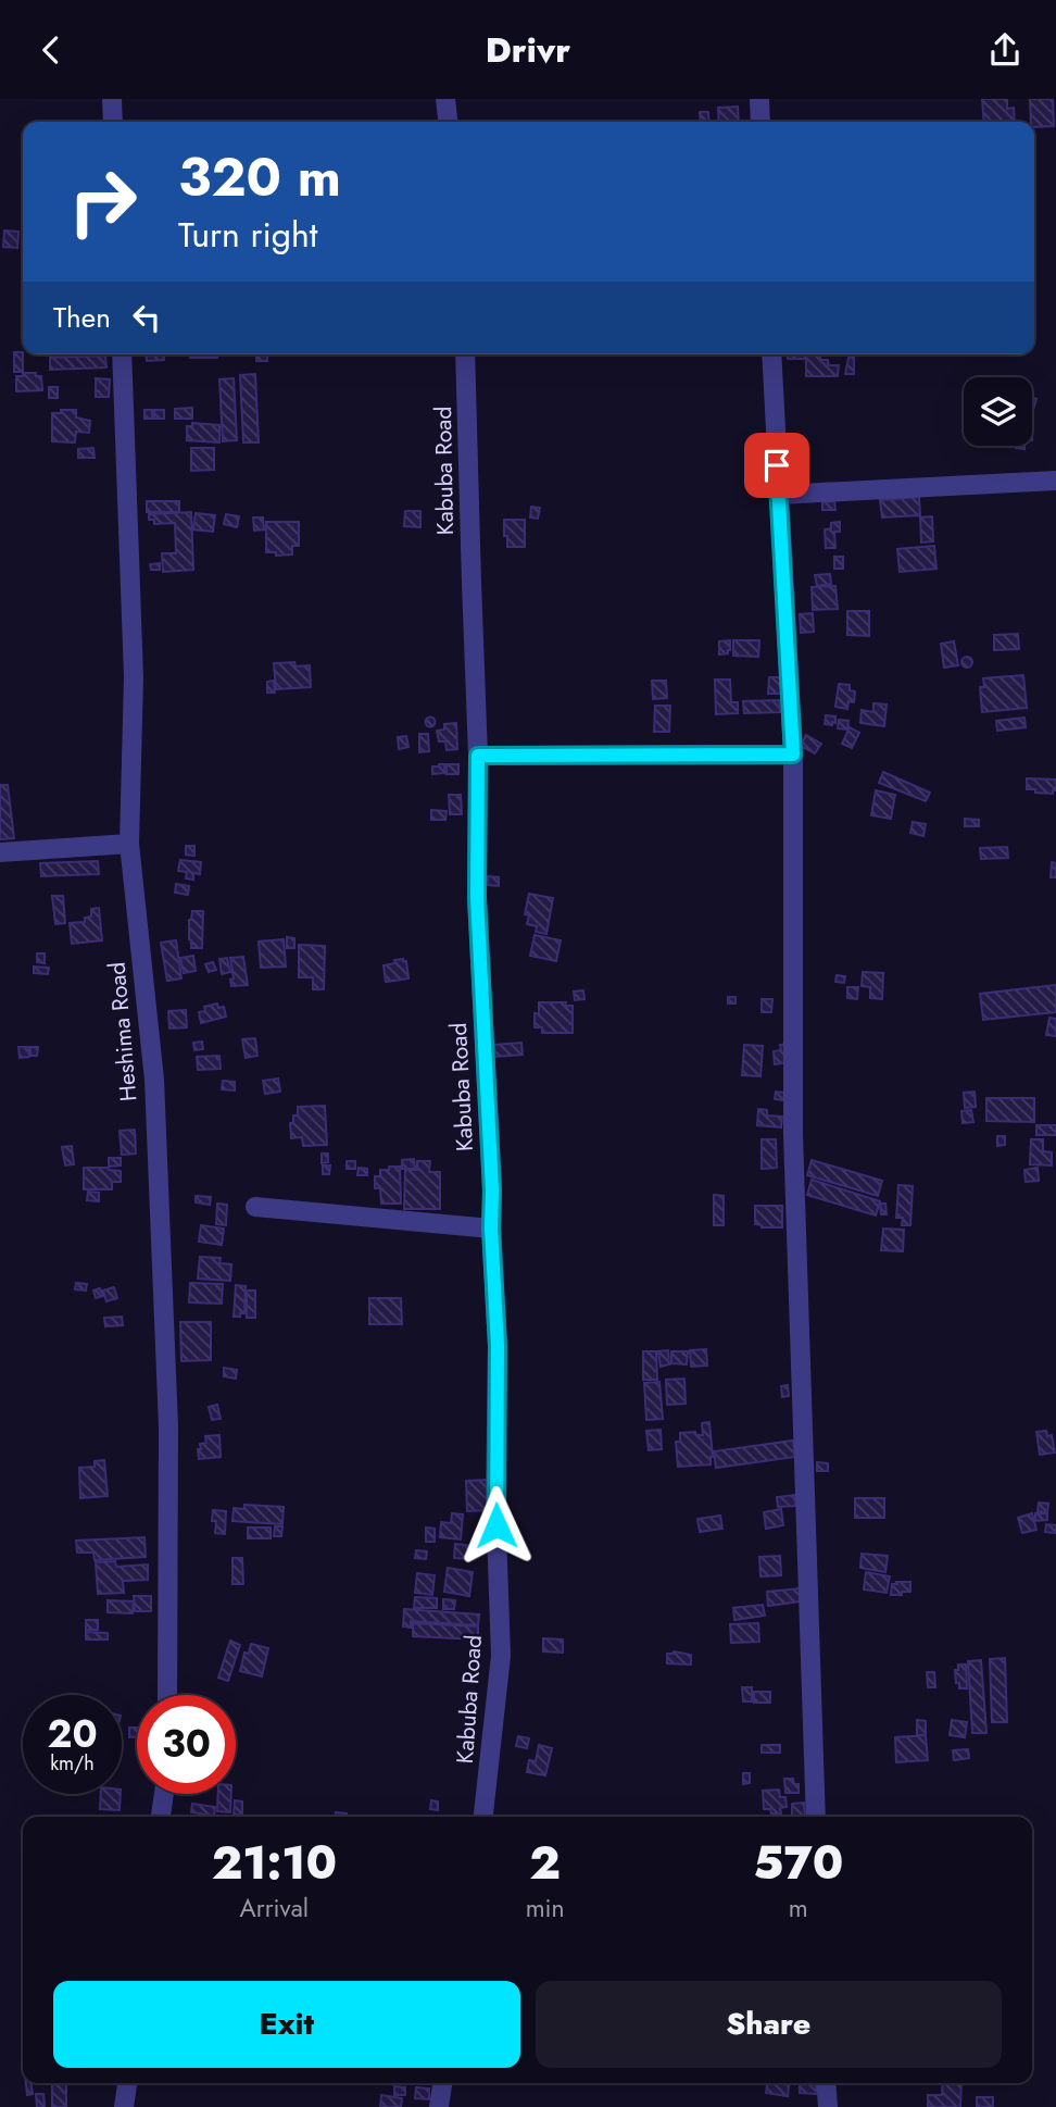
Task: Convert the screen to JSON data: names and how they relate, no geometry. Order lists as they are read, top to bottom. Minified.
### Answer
{"streets":{"street":["Kabuba Road","Heshima Road"]},"page":{"header":"Drivr","turn":["320 m","Turn right"],"then":"Then","speed":"20 km/h","limit":"30","eta":["21:10","Arrival","2","min","570","m"],"buttons":["Exit","Share"]}}
